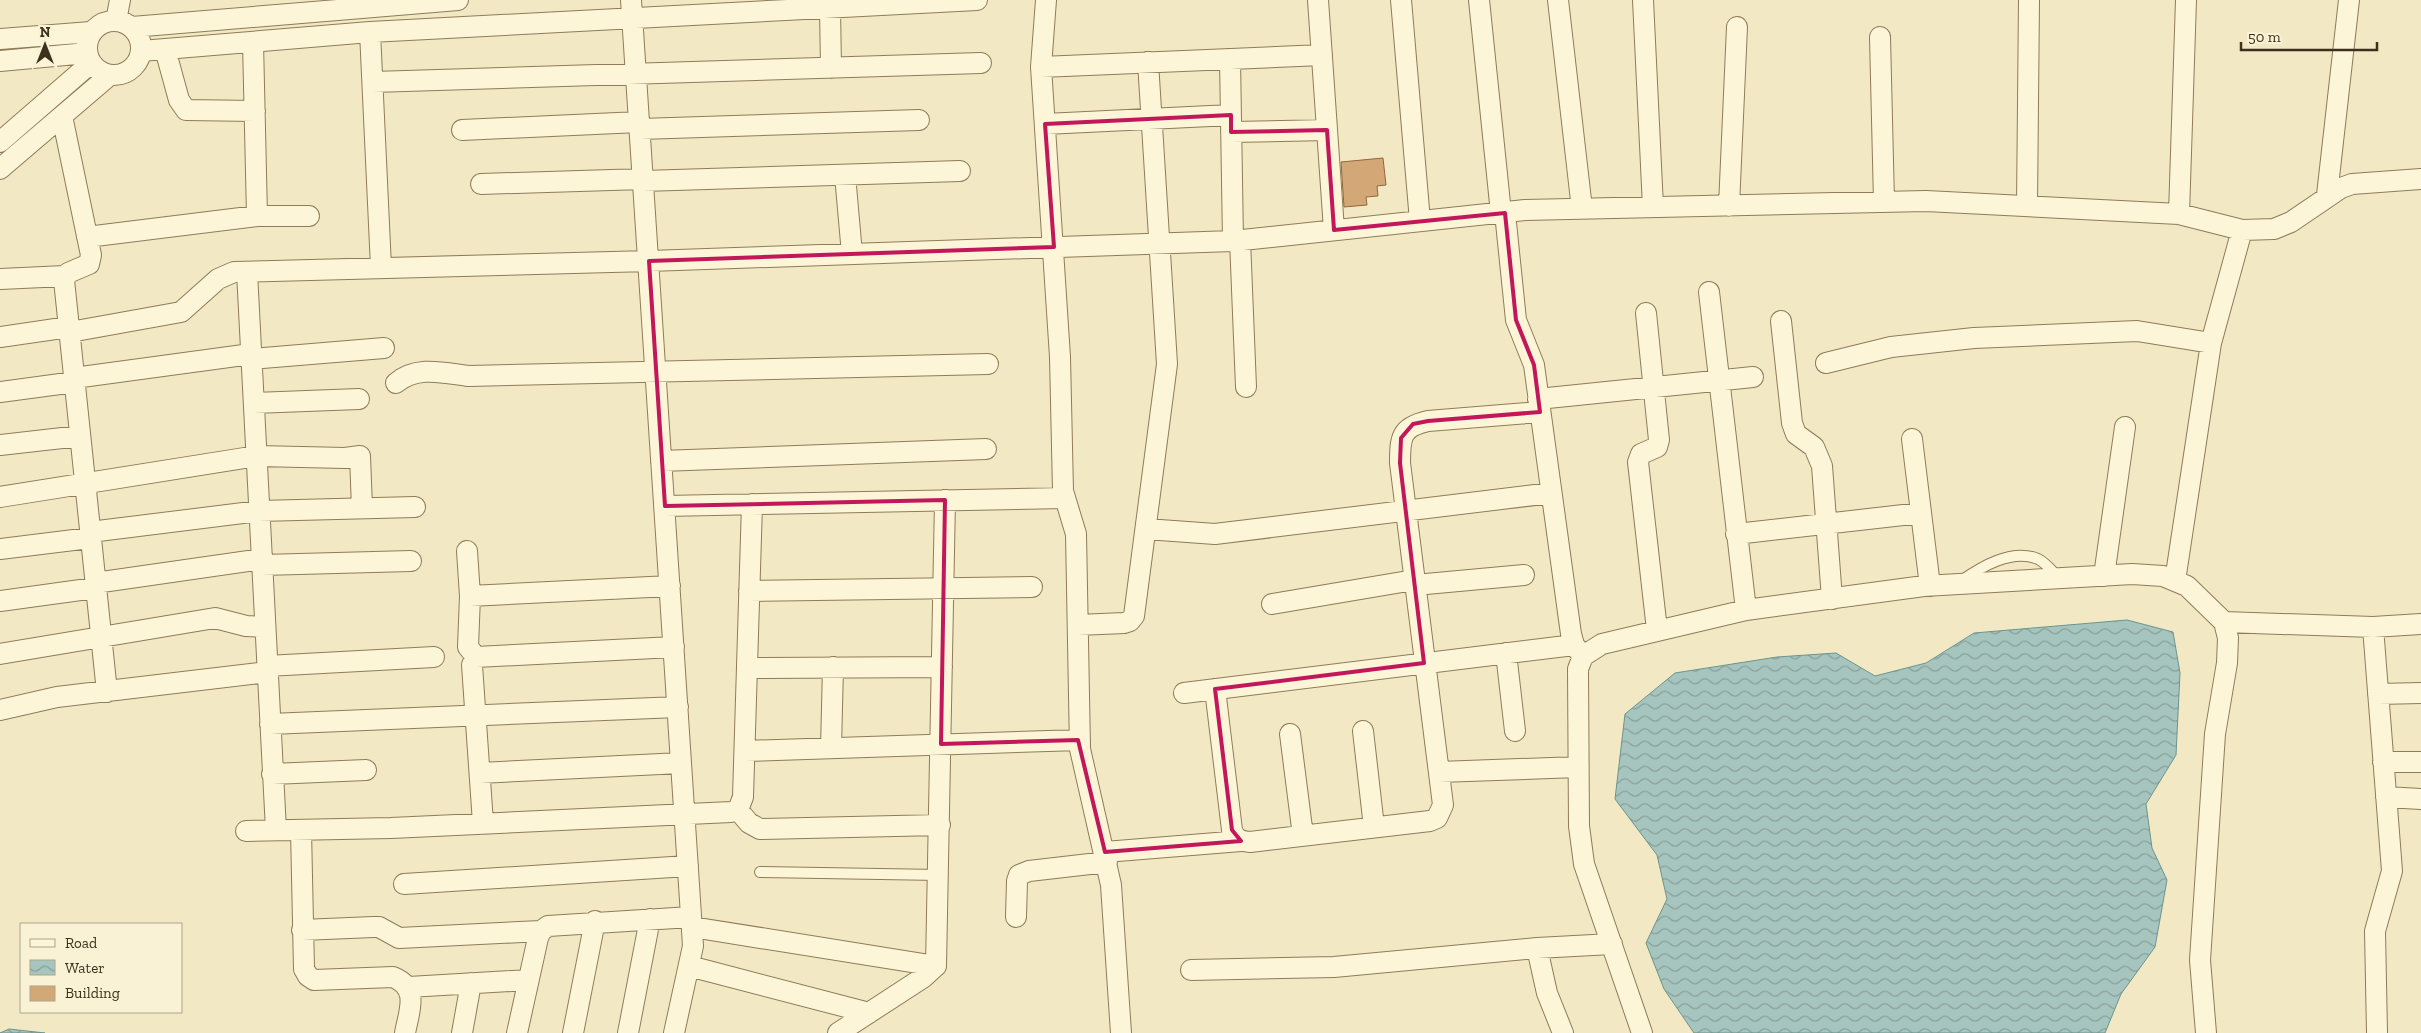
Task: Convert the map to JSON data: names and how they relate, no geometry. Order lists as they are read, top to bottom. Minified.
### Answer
{"legend":["Road","Water","Building"],"scale_bar":"50 m","north":"top"}
